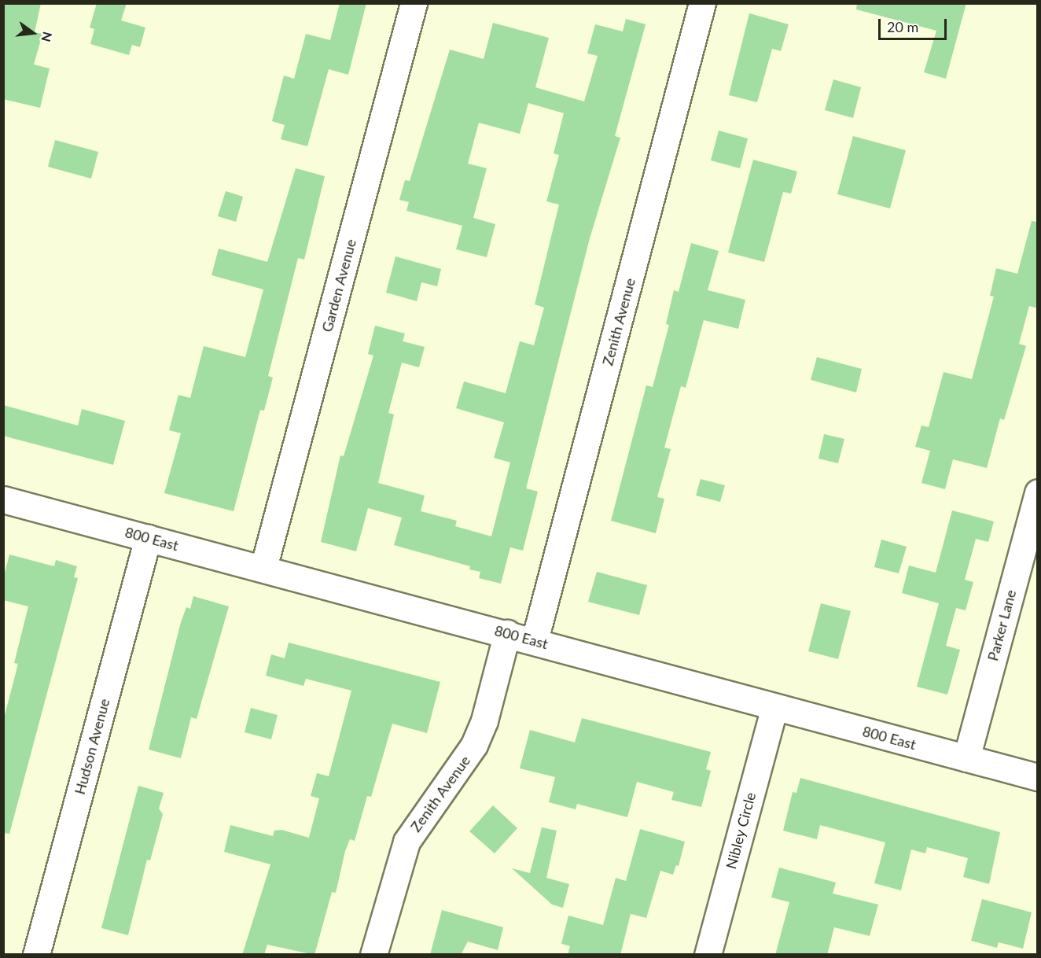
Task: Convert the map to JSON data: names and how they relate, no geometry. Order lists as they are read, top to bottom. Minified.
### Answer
{"streets":{"street":["Garden Avenue","Zenith Avenue","800 East","Parker Lane","Hudson Avenue","Nibley Circle"]},"crossings":[["Garden Avenue","800 East"],["Zenith Avenue","800 East"],["800 East","Parker Lane"],["800 East","Hudson Avenue"],["800 East","Nibley Circle"]],"scale_bar":"20 m","north":"right"}
